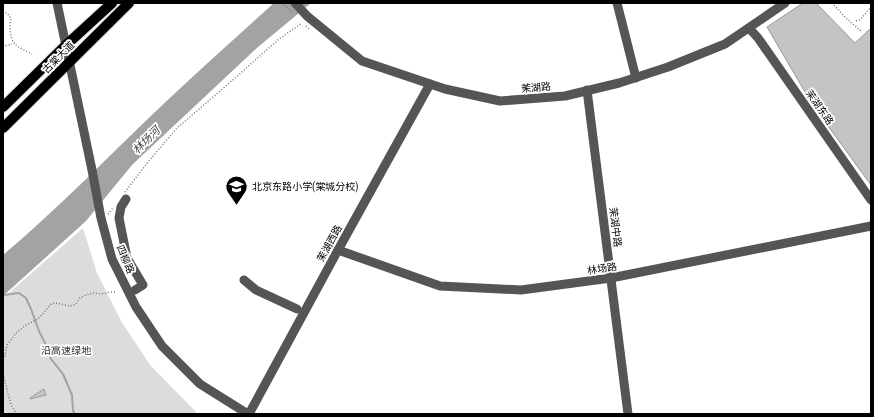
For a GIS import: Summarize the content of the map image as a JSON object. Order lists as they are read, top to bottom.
{
  "streets": {
    "main road": ["古棠大道"],
    "street": [
      "茉湖路",
      "茉湖东路",
      "茉湖中路",
      "茉湖西路",
      "四柳路",
      "林场路"
    ]
  },
  "crossings": [
    ["古棠大道", "四柳路"],
    ["茉湖路", "茉湖东路"],
    ["茉湖路", "茉湖中路"],
    ["茉湖路", "茉湖西路"],
    ["茉湖中路", "林场路"],
    ["茉湖西路", "四柳路"],
    ["茉湖西路", "林场路"]
  ],
  "water": ["林场河"],
  "parks": ["沿高速绿地"],
  "places": {
    "school or university": ["北京东路小学(棠城分校)"]
  }
}
